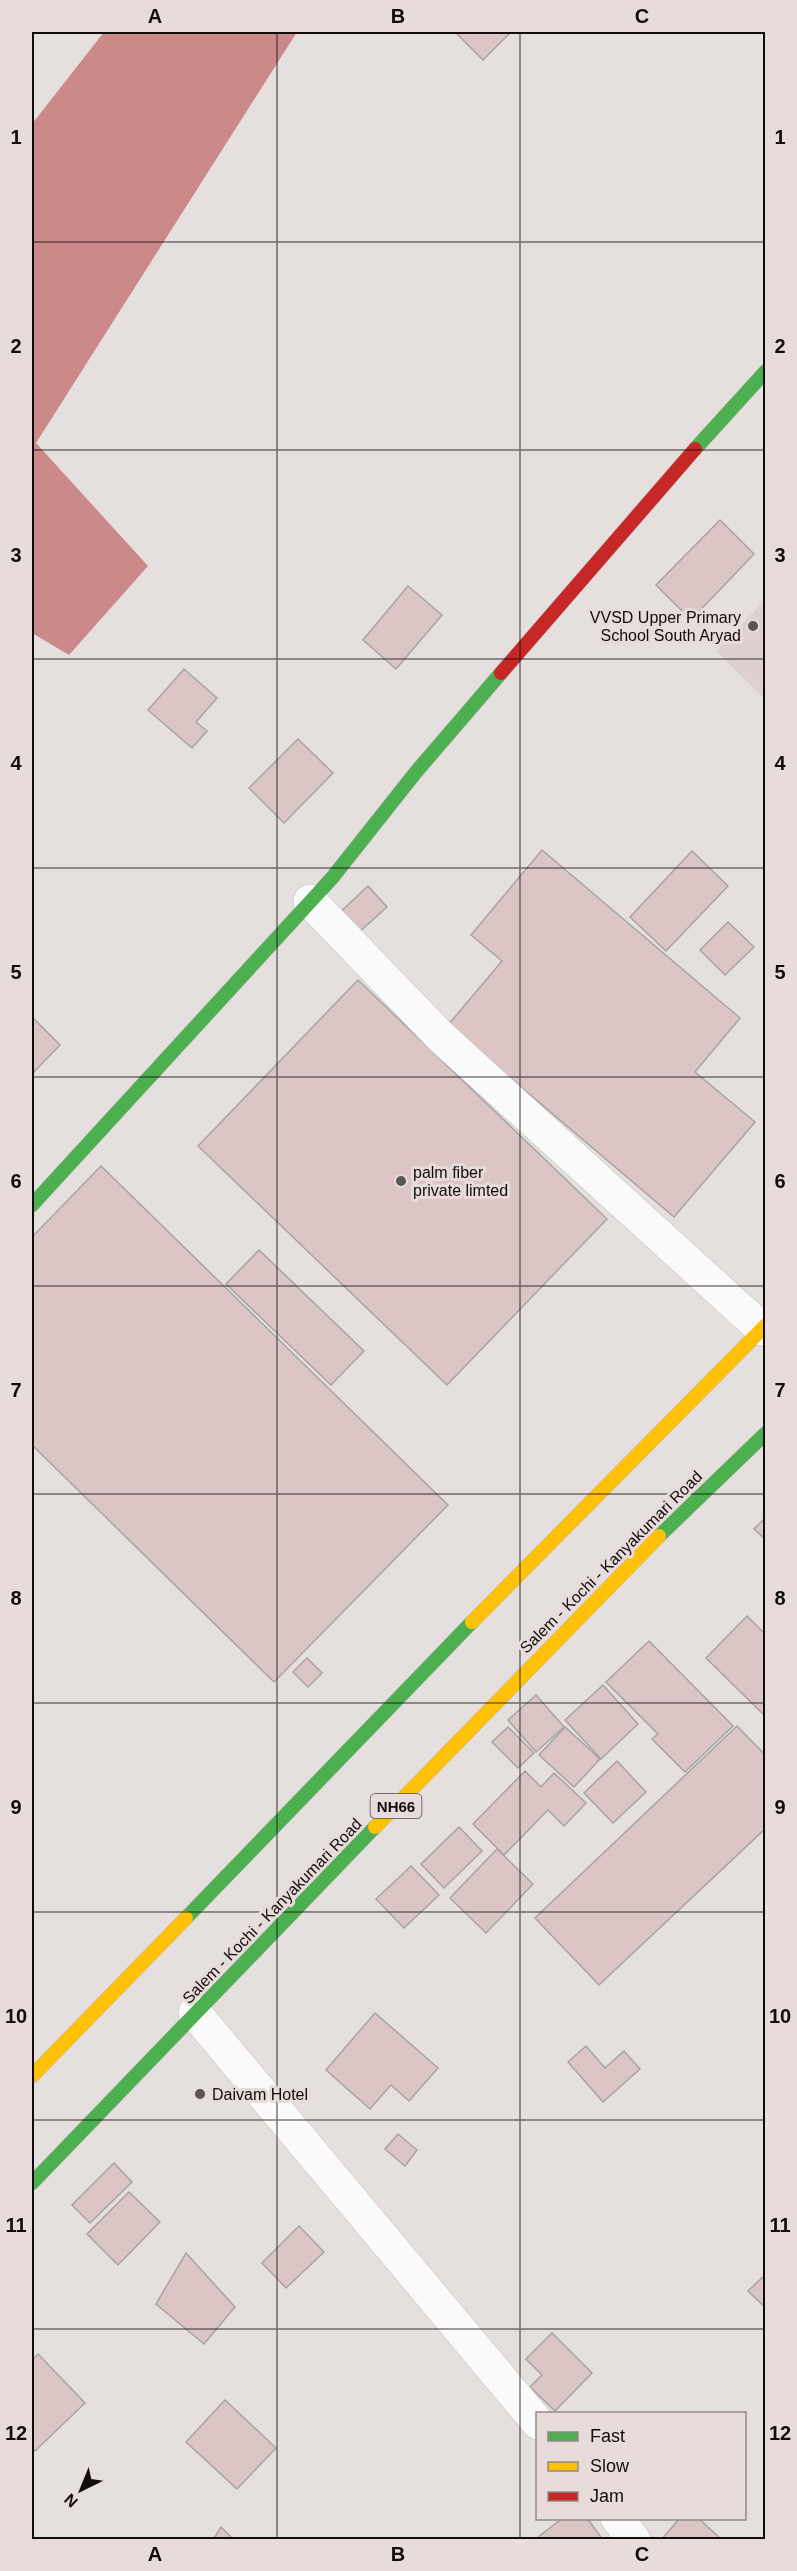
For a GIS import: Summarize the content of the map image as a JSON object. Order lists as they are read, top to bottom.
{
  "streets": {
    "main road": ["Salem - Kochi - Kanyakumari Road", "NH66"]
  },
  "places": ["VVSD Upper Primary School South Aryad", "palm fiber private limted", "Daivam Hotel"],
  "legend": ["Fast", "Slow", "Jam"],
  "north": "bottom left",
  "grid": {
    "columns": ["A", "B", "C"],
    "rows": [
      "1",
      "2",
      "3",
      "4",
      "5",
      "6",
      "7",
      "8",
      "9",
      "10",
      "11",
      "12"
    ]
  }
}
